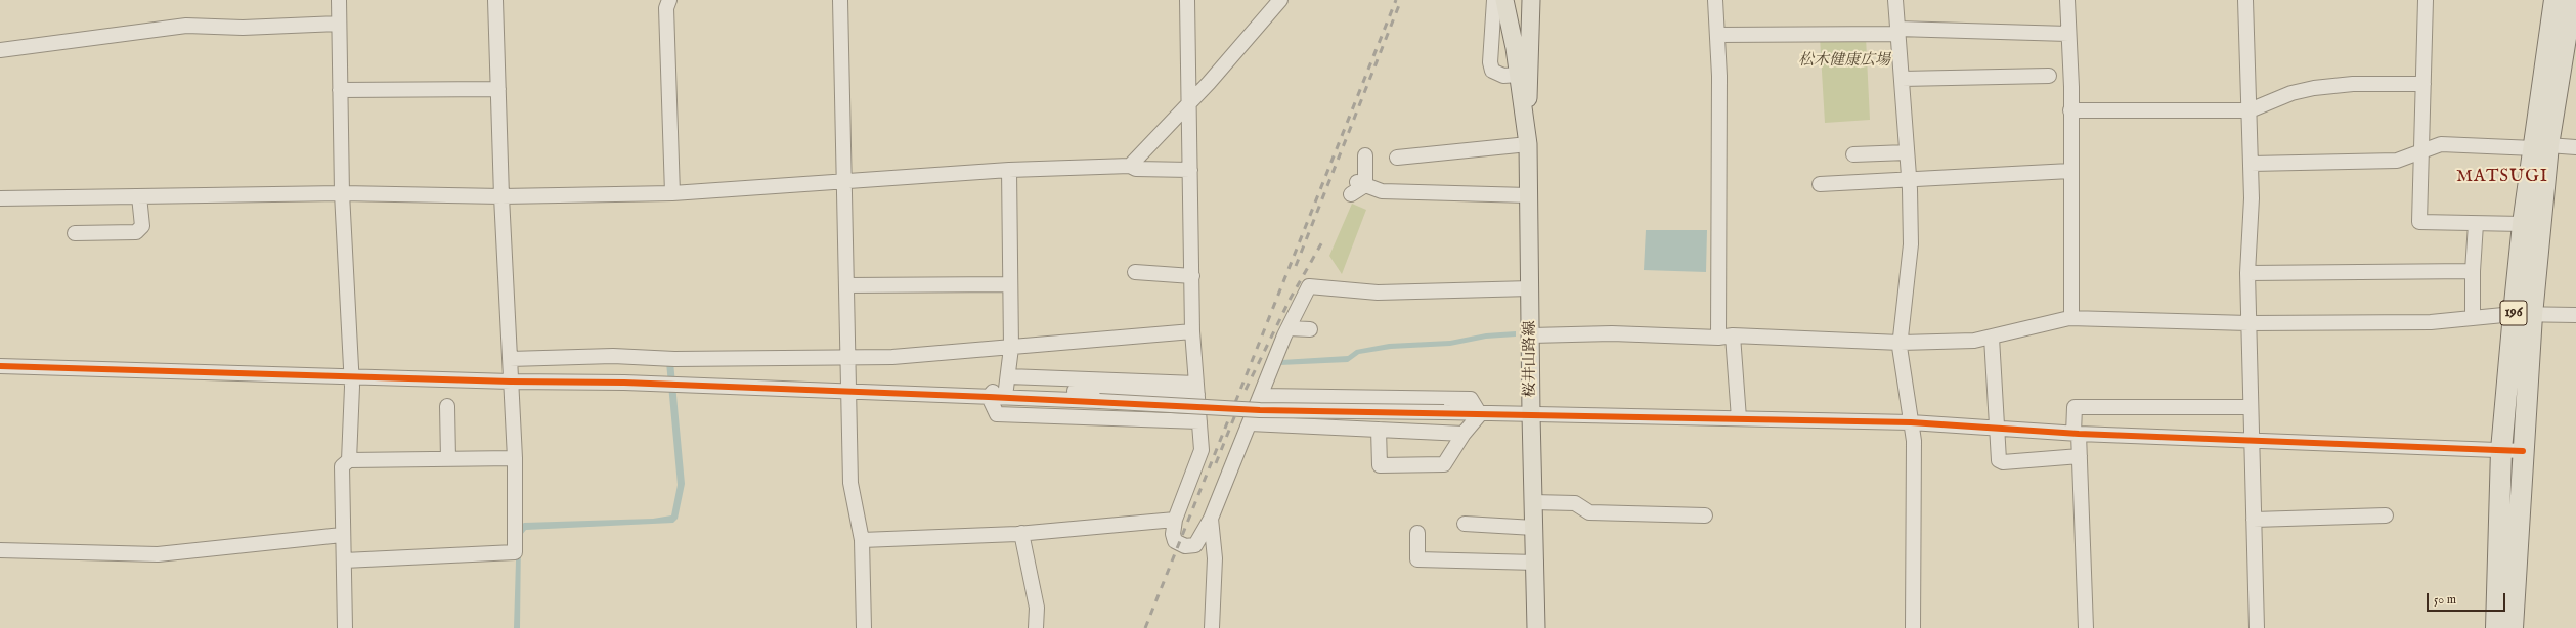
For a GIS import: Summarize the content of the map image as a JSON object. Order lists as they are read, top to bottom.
{
  "streets": {
    "highway": ["196"],
    "main road": ["桜井山路線"]
  },
  "districts": ["MATSUGI"],
  "parks": ["松木健康広場"],
  "scale_bar": "50 m"
}
